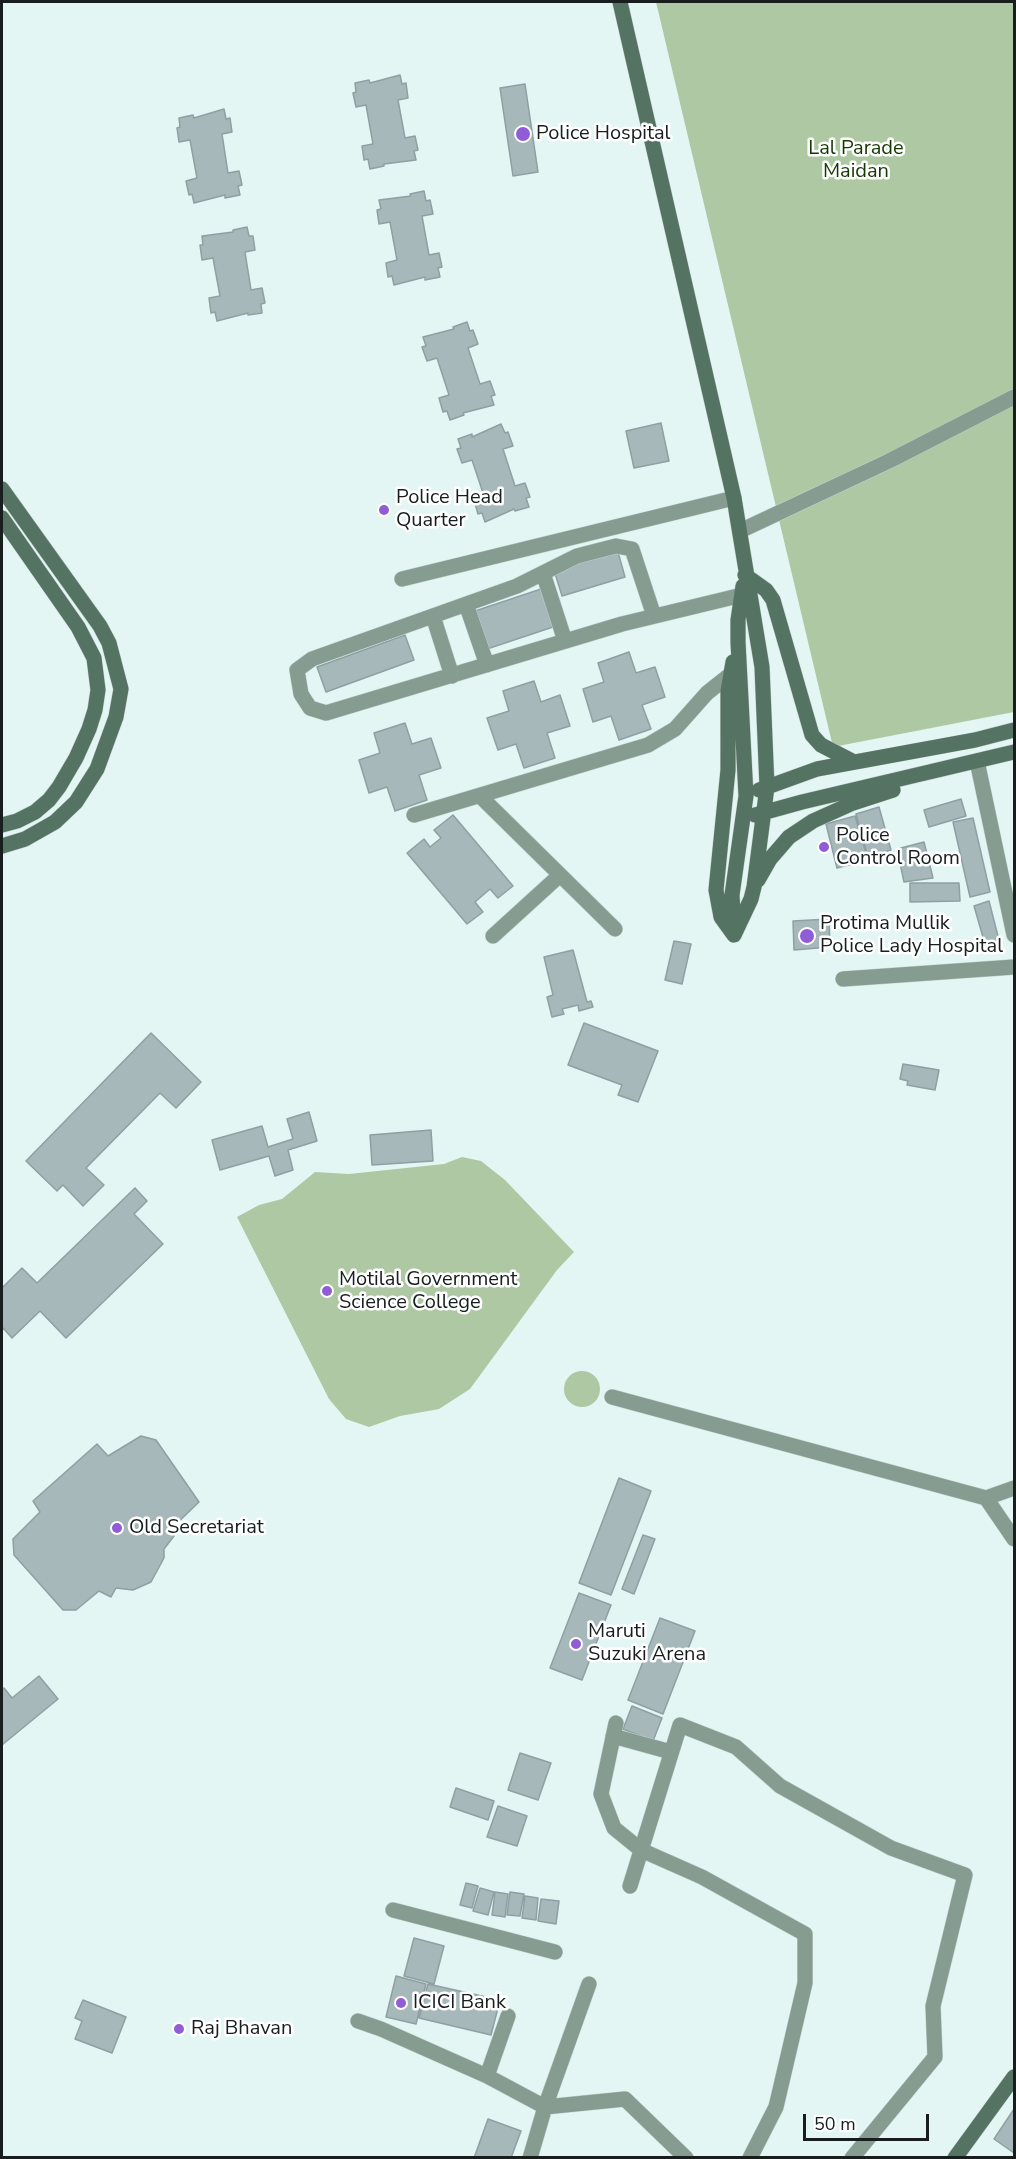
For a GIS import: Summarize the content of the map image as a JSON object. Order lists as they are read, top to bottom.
{
  "parks": ["Lal Parade Maidan"],
  "places": [
    "Police Hospital",
    "Police Head Quarter",
    "Police Control Room",
    "Protima Mullik Police Lady Hospital",
    "Motilal Government Science College",
    "Old Secretariat",
    "Maruti Suzuki Arena",
    "ICICI Bank",
    "Raj Bhavan"
  ],
  "scale_bar": "50 m"
}
